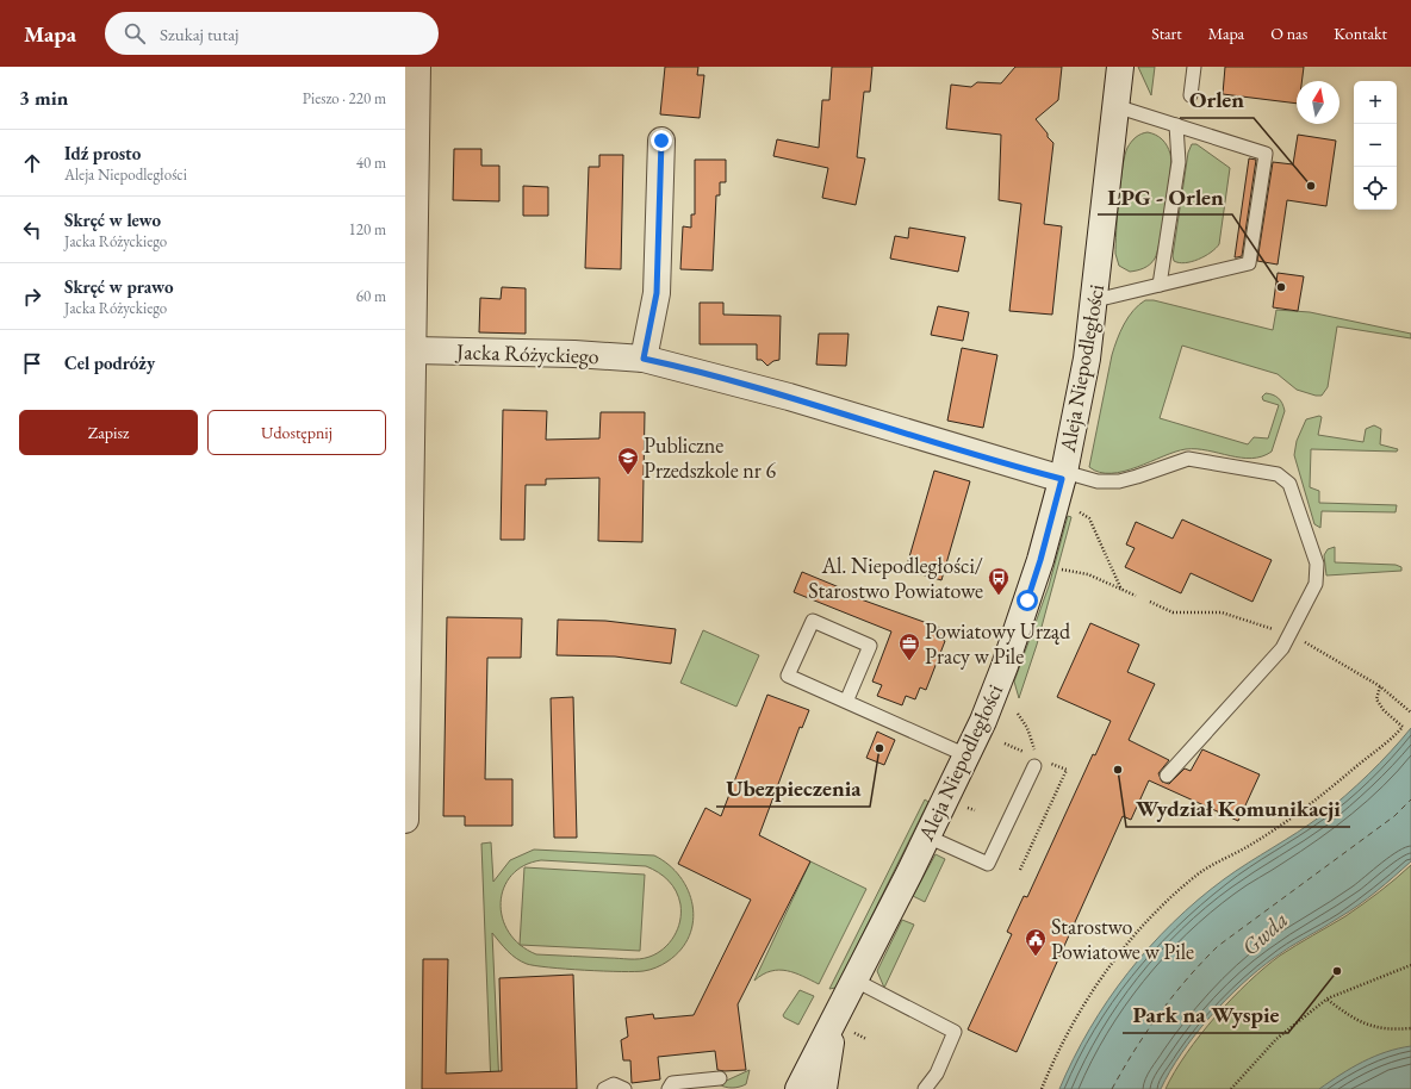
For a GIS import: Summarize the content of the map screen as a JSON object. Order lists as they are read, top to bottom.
{
  "streets": {
    "street": ["Jacka Różyckiego", "Aleja Niepodległości"]
  },
  "crossings": [
    ["Jacka Różyckiego", "Aleja Niepodległości"]
  ],
  "water": ["Gwda"],
  "places": {
    "other": [
      "Orlen",
      "LPG - Orlen",
      "Ubezpieczenia",
      "Wydział Komunikacji",
      "Park na Wyspie"
    ],
    "school or university": ["Publiczne Przedszkole nr 6"],
    "bus stop": ["Al. Niepodległości/ Starostwo Powiatowe"],
    "office": ["Powiatowy Urząd Pracy w Pile"],
    "public building": ["Starostwo Powiatowe w Pile"]
  },
  "north": "top",
  "page": {
    "header": "Mapa",
    "search": "Szukaj tutaj",
    "nav": [
      "Start",
      "Mapa",
      "O nas",
      "Kontakt"
    ],
    "heading": ["3 min", "Pieszo · 220 m"],
    "map_buttons": ["+", "−"],
    "list": [
      ["Idź prosto", "Aleja Niepodległości", "40 m"],
      ["Skręć w lewo", "Jacka Różyckiego", "120 m"],
      ["Skręć w prawo", "Jacka Różyckiego", "60 m"],
      "Cel podróży"
    ],
    "buttons": ["Zapisz", "Udostępnij"]
  }
}
